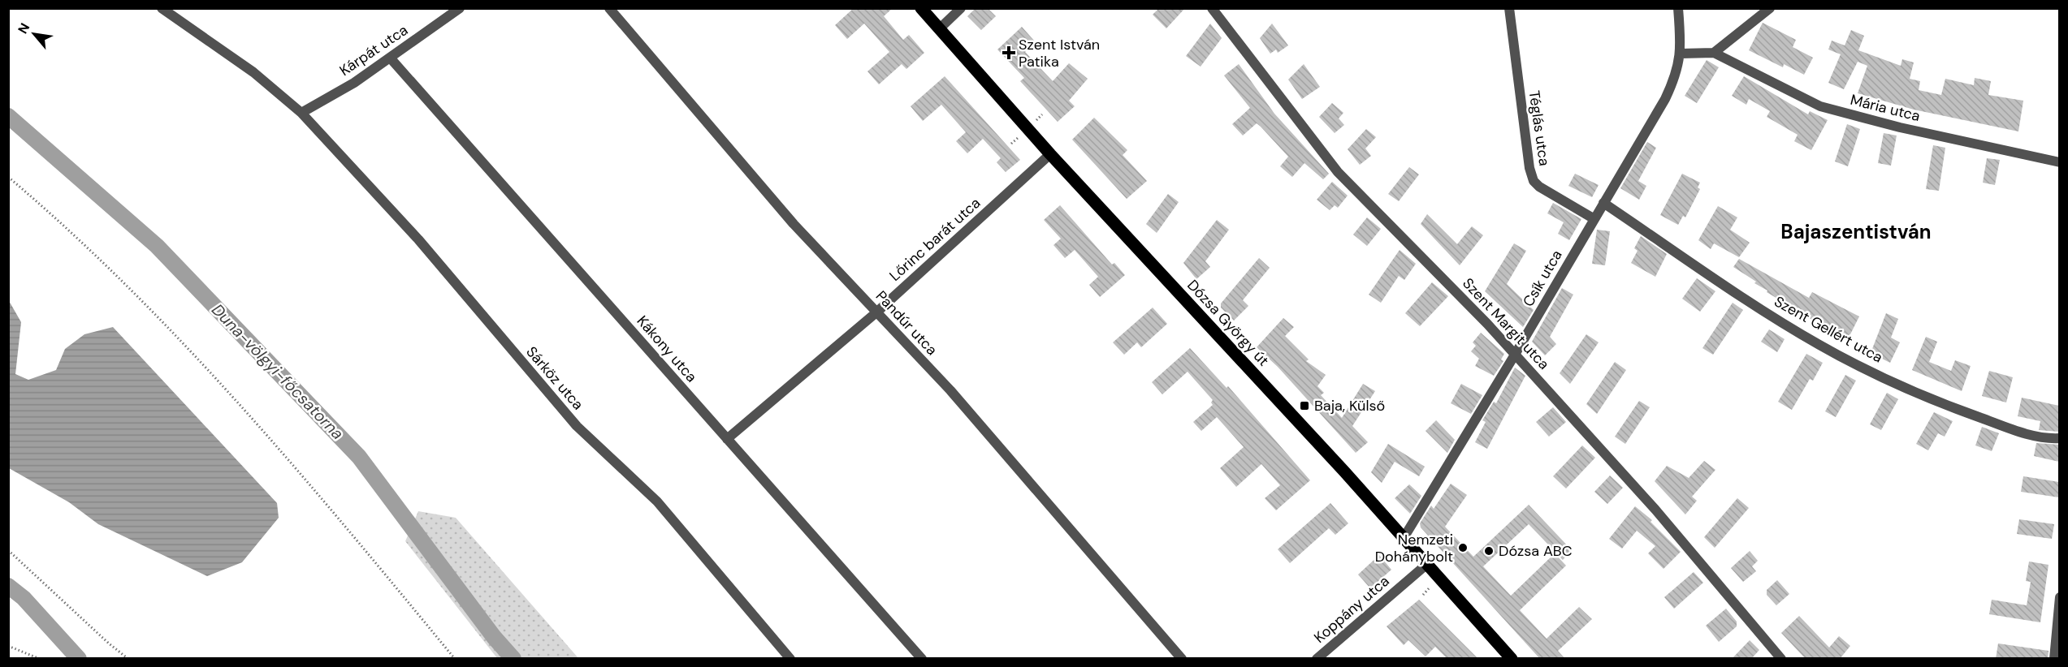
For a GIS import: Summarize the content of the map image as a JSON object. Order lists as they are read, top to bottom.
{
  "streets": {
    "main road": ["Dózsa György út"],
    "street": [
      "Kárpát utca",
      "Mária utca",
      "Téglás utca",
      "Lőrinc barát utca",
      "Csík utca",
      "Pandúr utca",
      "Szent Margit utca",
      "Szent Gellért utca",
      "Kákony utca",
      "Sárköz utca",
      "Koppány utca"
    ]
  },
  "crossings": [
    ["Kárpát utca", "Kákony utca"],
    ["Kárpát utca", "Sárköz utca"],
    ["Téglás utca", "Csík utca"],
    ["Lőrinc barát utca", "Pandúr utca"],
    ["Lőrinc barát utca", "Dózsa György út"],
    ["Lőrinc barát utca", "Kákony utca"],
    ["Csík utca", "Dózsa György út"],
    ["Csík utca", "Szent Margit utca"],
    ["Csík utca", "Szent Gellért utca"],
    ["Dózsa György út", "Koppány utca"]
  ],
  "districts": ["Bajaszentistván"],
  "water": ["Duna-völgyi-főcsatorna"],
  "places": {
    "health": ["Szent István Patika"],
    "transit": ["Baja, Külső"],
    "other": ["Nemzeti Dohánybolt", "Dózsa ABC"]
  },
  "north": "top left"
}
